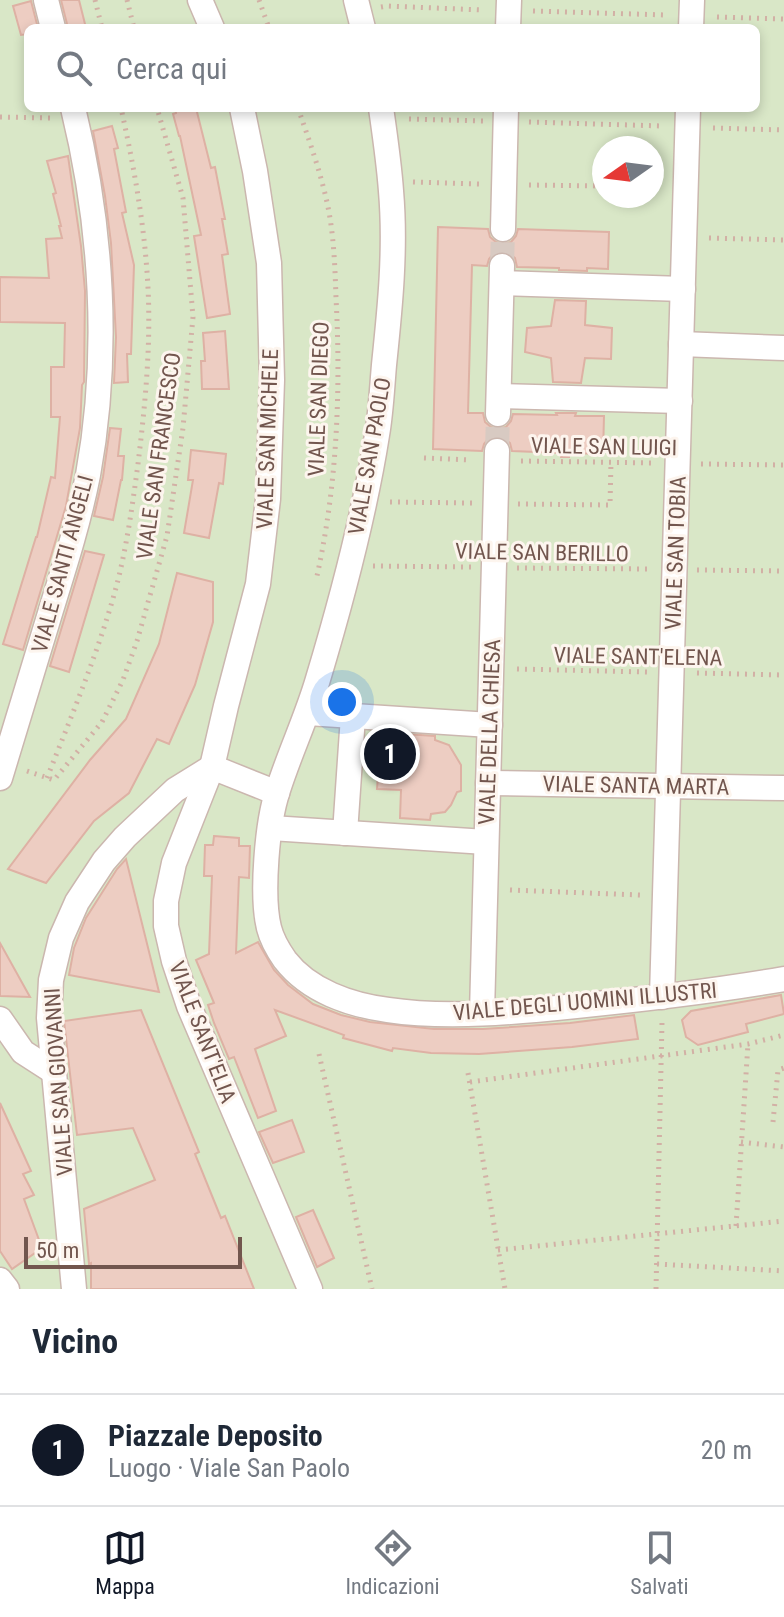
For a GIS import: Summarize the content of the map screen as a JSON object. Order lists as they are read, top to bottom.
{
  "streets": {
    "street": [
      "VIALE SAN MICHELE",
      "VIALE SAN PAOLO",
      "VIALE SAN TOBIA",
      "VIALE SANTI ANGELI",
      "VIALE DELLA CHIESA",
      "VIALE SANTA MARTA",
      "VIALE DEGLI UOMINI ILLUSTRI",
      "VIALE SANT'ELIA",
      "VIALE SAN GIOVANNI"
    ],
    "path": [
      "VIALE SAN DIEGO",
      "VIALE SAN LUIGI",
      "VIALE SAN FRANCESCO",
      "VIALE SAN BERILLO",
      "VIALE SANT'ELENA"
    ]
  },
  "crossings": [
    ["VIALE SAN MICHELE", "VIALE SANT'ELIA"],
    ["VIALE SAN MICHELE", "VIALE SAN GIOVANNI"],
    ["VIALE SAN LUIGI", "VIALE SAN TOBIA"],
    ["VIALE SAN LUIGI", "VIALE DELLA CHIESA"],
    ["VIALE SAN FRANCESCO", "VIALE SANTI ANGELI"],
    ["VIALE SAN PAOLO", "VIALE SAN BERILLO"],
    ["VIALE SAN PAOLO", "VIALE DEGLI UOMINI ILLUSTRI"],
    ["VIALE SAN BERILLO", "VIALE SAN TOBIA"],
    ["VIALE SAN BERILLO", "VIALE DELLA CHIESA"],
    ["VIALE SAN TOBIA", "VIALE SANT'ELENA"],
    ["VIALE SAN TOBIA", "VIALE SANTA MARTA"],
    ["VIALE SAN TOBIA", "VIALE DEGLI UOMINI ILLUSTRI"],
    ["VIALE SANT'ELENA", "VIALE DELLA CHIESA"],
    ["VIALE DELLA CHIESA", "VIALE SANTA MARTA"],
    ["VIALE DELLA CHIESA", "VIALE DEGLI UOMINI ILLUSTRI"],
    ["VIALE SANT'ELIA", "VIALE SAN GIOVANNI"]
  ],
  "scale_bar": "50 m",
  "north": "left",
  "page": {
    "search": "Cerca qui",
    "pins": "1",
    "scale": "50 m",
    "heading": "Vicino",
    "list": [
      {
        "mark": "1",
        "name": "Piazzale Deposito",
        "note": "Luogo · Viale San Paolo",
        "value": "20 m"
      }
    ],
    "nav": ["Mappa", "Indicazioni", "Salvati"]
  }
}
